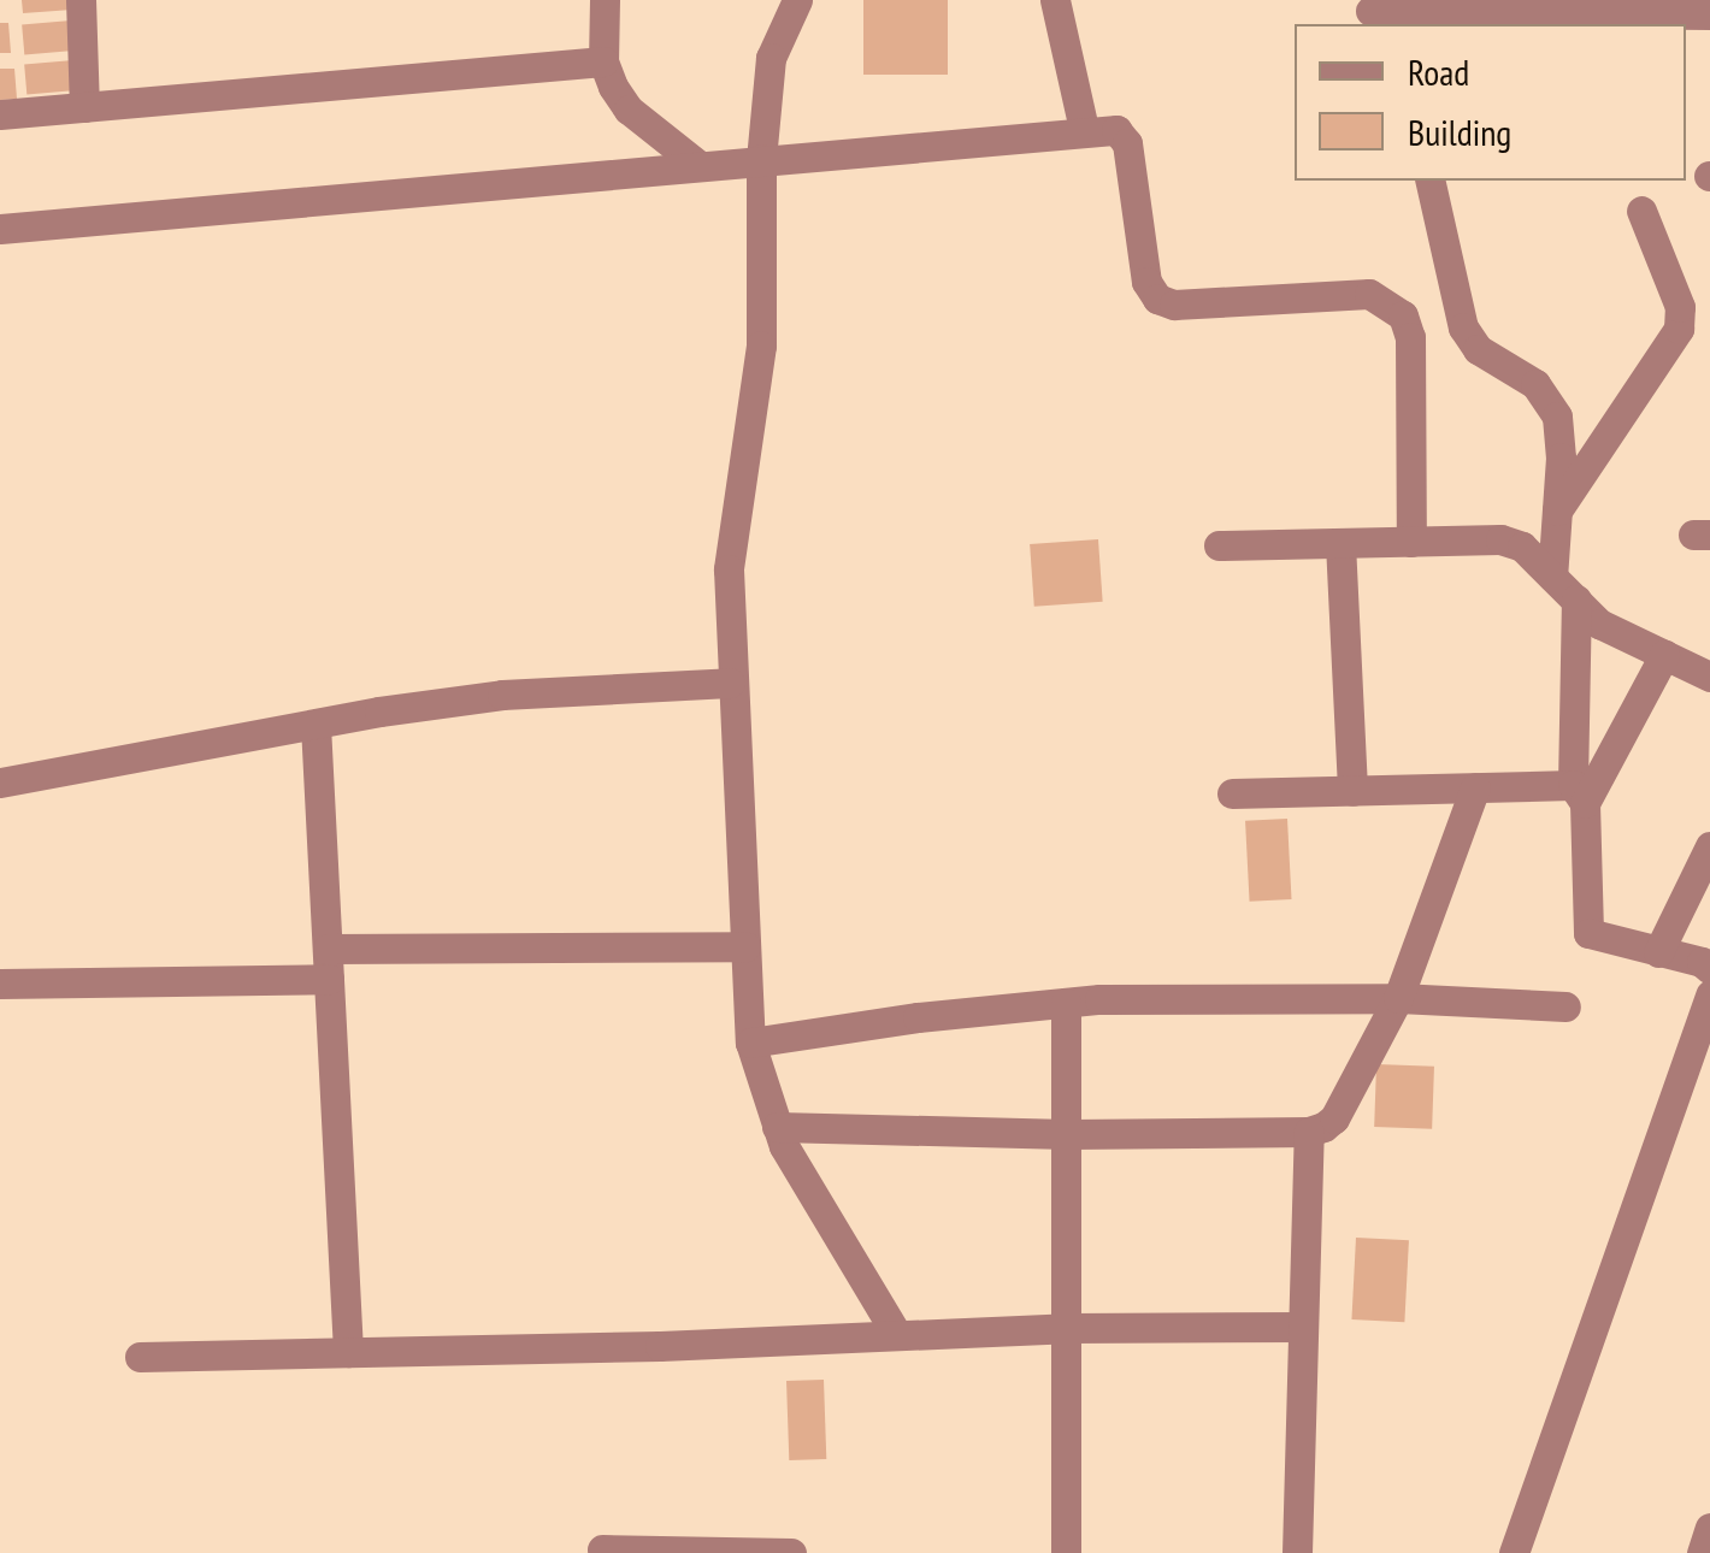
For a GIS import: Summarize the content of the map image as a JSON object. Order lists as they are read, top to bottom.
{
  "legend": ["Road", "Building"]
}
